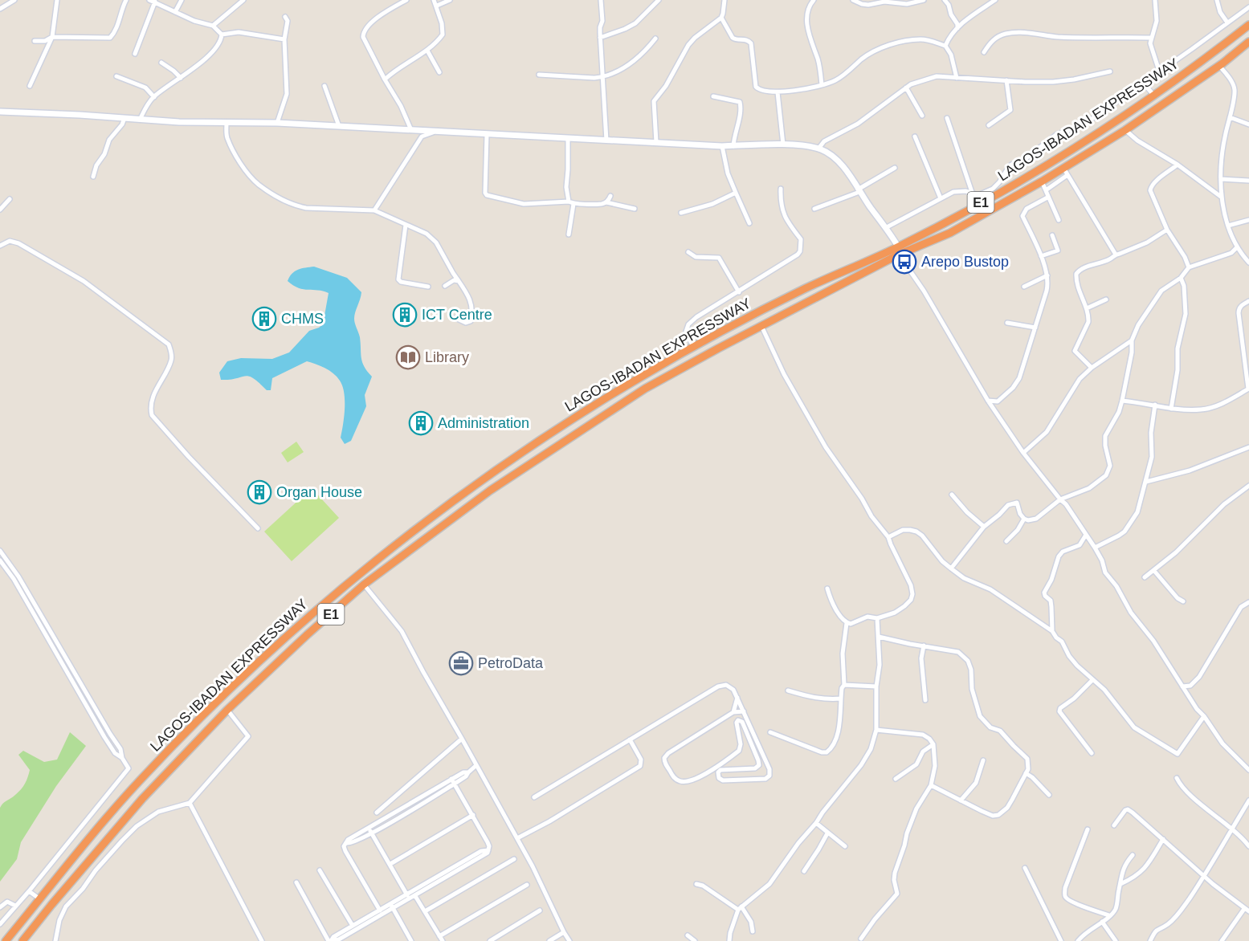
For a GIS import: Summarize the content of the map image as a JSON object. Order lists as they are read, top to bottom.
{
  "streets": {
    "highway": ["LAGOS-IBADAN EXPRESSWAY", "E1"]
  },
  "places": {
    "bus stop": ["Arepo Bustop"],
    "building": [
      "ICT Centre",
      "CHMS",
      "Administration",
      "Organ House"
    ],
    "library": ["Library"],
    "office": ["PetroData"]
  }
}
